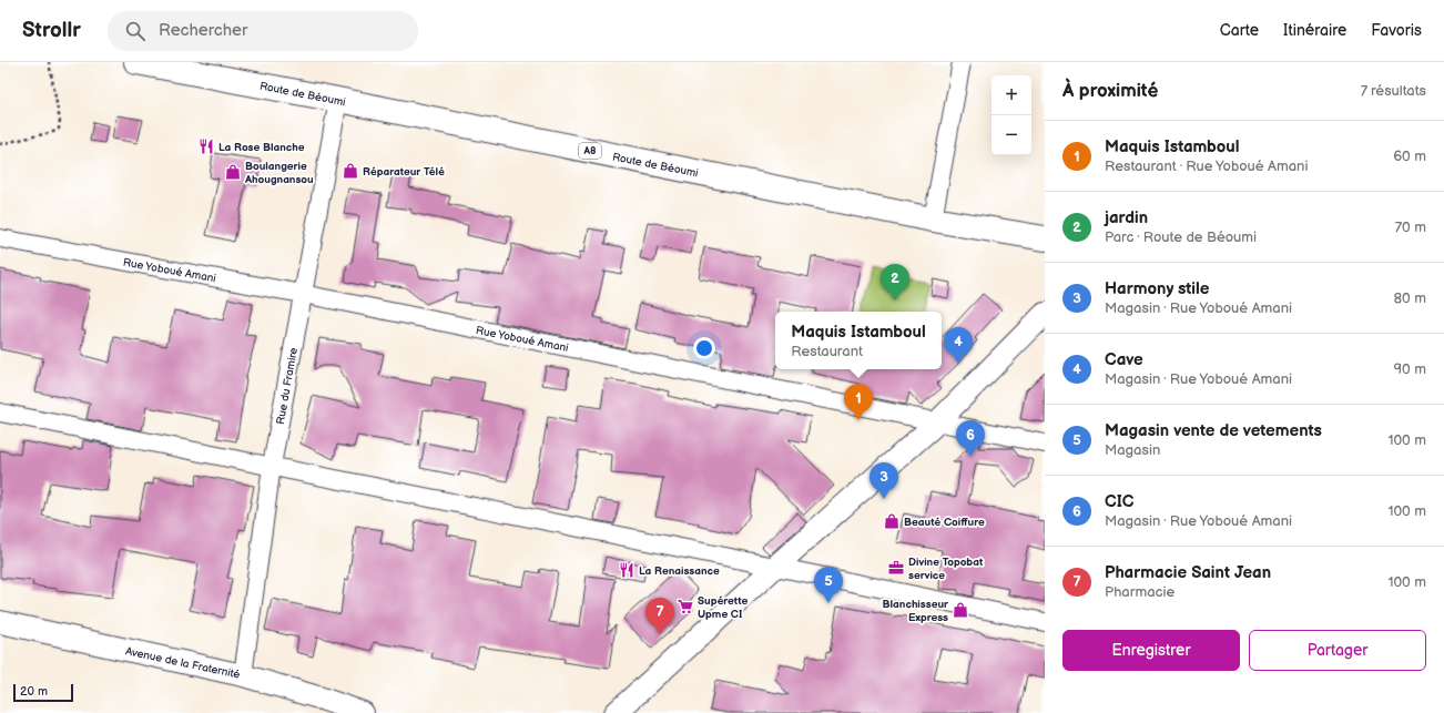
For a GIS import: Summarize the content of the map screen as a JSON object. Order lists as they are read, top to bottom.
{
  "streets": {
    "main road": ["Route de Béoumi", "A8"],
    "street": ["Rue Yoboué Amani", "Rue du Framire", "Avenue de la Fraternité"]
  },
  "crossings": [
    ["Route de Béoumi", "Rue du Framire"],
    ["Rue Yoboué Amani", "Rue du Framire"],
    ["Rue du Framire", "Avenue de la Fraternité"]
  ],
  "places": {
    "restaurant": ["La Rose Blanche", "La Renaissance"],
    "shop": [
      "Réparateur Télé",
      "Boulangerie Ahougnansou",
      "Beauté Coiffure",
      "Blanchisseur Express"
    ],
    "office": ["Divine Topobat service"],
    "supermarket": ["Supérette Upme CI"]
  },
  "scale_bar": "20 m",
  "page": {
    "header": "Strollr",
    "search": "Rechercher",
    "nav": ["Carte", "Itinéraire", "Favoris"],
    "heading": ["À proximité", "7 résultats"],
    "map_buttons": ["+", "−"],
    "list": [
      {
        "mark": "1",
        "name": "Maquis Istamboul",
        "note": "Restaurant · Rue Yoboué Amani",
        "value": "60 m"
      },
      {
        "mark": "2",
        "name": "jardin",
        "note": "Parc · Route de Béoumi",
        "value": "70 m"
      },
      {
        "mark": "3",
        "name": "Harmony stile",
        "note": "Magasin · Rue Yoboué Amani",
        "value": "80 m"
      },
      {
        "mark": "4",
        "name": "Cave",
        "note": "Magasin · Rue Yoboué Amani",
        "value": "90 m"
      },
      {
        "mark": "5",
        "name": "Magasin vente de vetements",
        "note": "Magasin",
        "value": "100 m"
      },
      {
        "mark": "6",
        "name": "CIC",
        "note": "Magasin · Rue Yoboué Amani",
        "value": "100 m"
      },
      {
        "mark": "7",
        "name": "Pharmacie Saint Jean",
        "note": "Pharmacie",
        "value": "100 m"
      }
    ],
    "pins": [
      "2",
      "4",
      "1",
      "6",
      "3",
      "5",
      "7"
    ],
    "popup": ["Maquis Istamboul", "Restaurant"],
    "buttons": ["Enregistrer", "Partager"],
    "scale": "20 m"
  }
}
